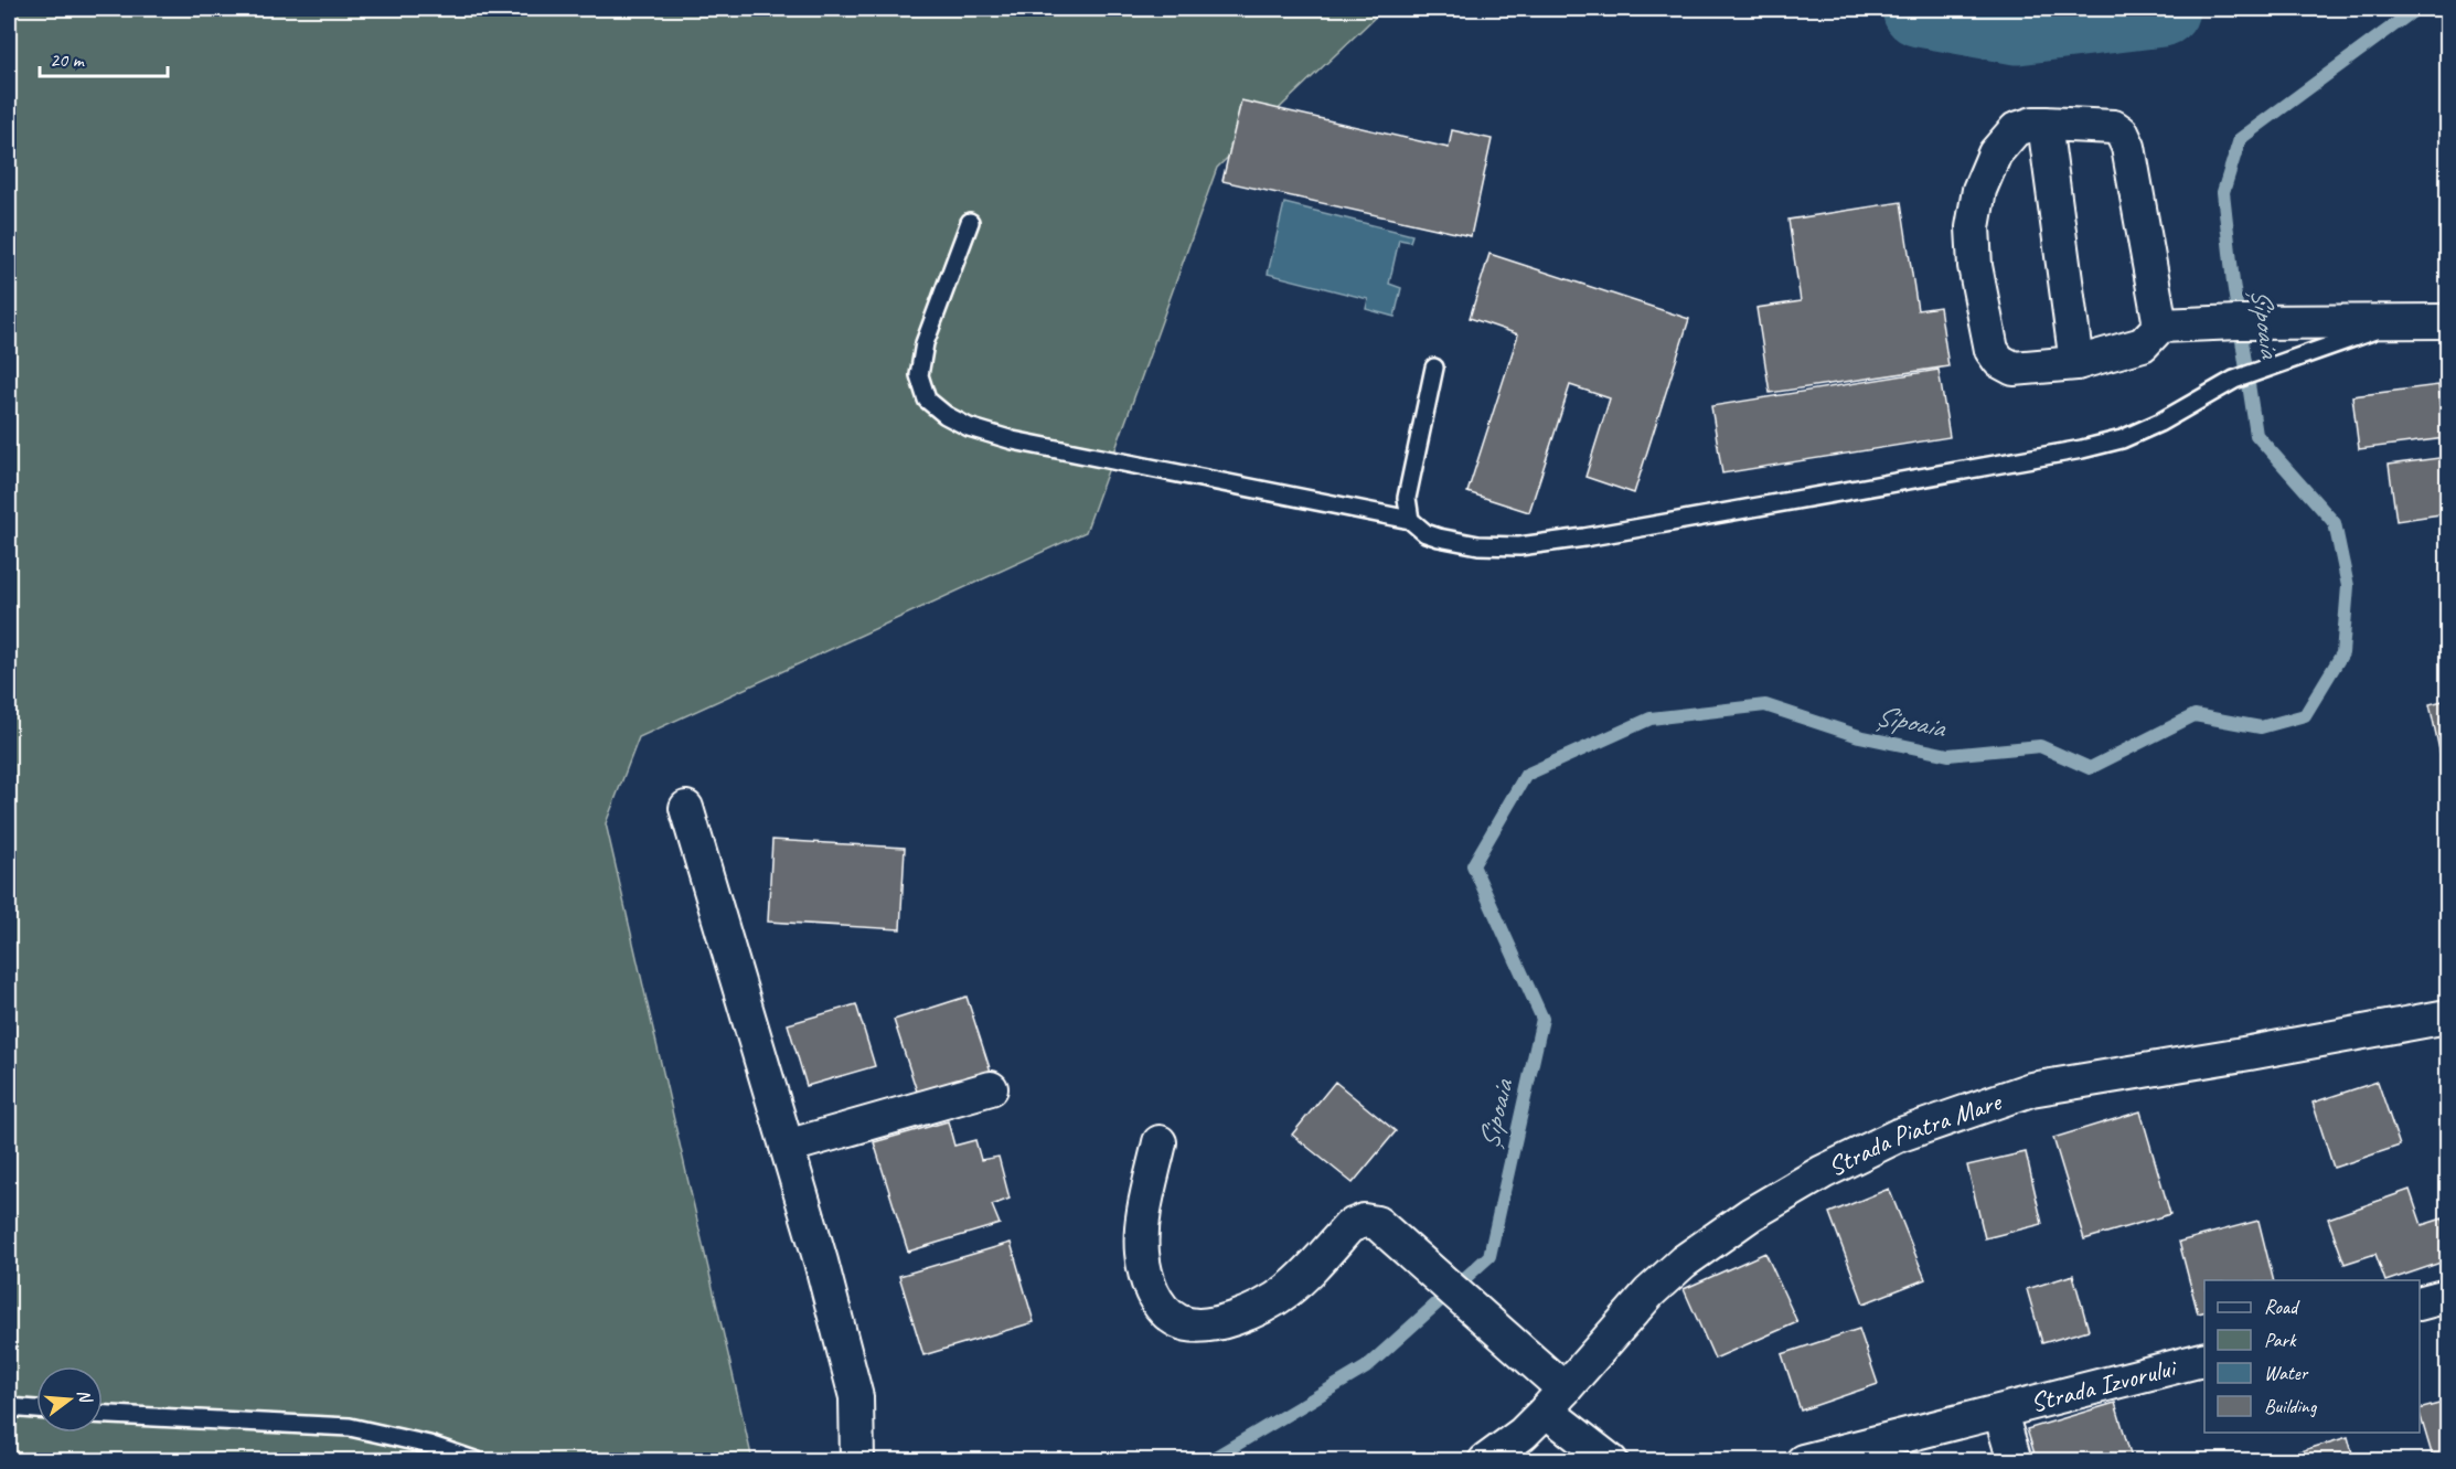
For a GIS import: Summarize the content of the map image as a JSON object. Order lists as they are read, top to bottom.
{
  "streets": {
    "street": ["Strada Piatra Mare", "Strada Izvorului"]
  },
  "water": ["Șipoaia"],
  "legend": [
    "Road",
    "Park",
    "Water",
    "Building"
  ],
  "scale_bar": "20 m",
  "north": "right"
}
